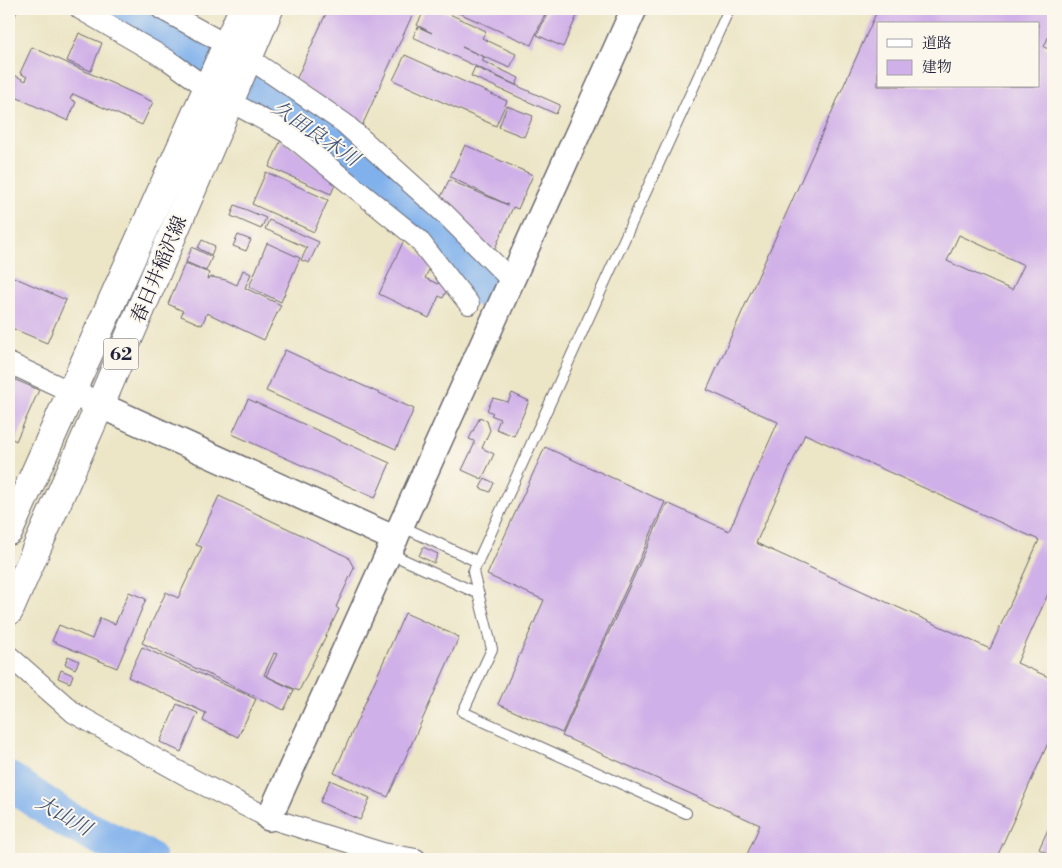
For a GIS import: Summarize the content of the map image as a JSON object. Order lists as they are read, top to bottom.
{
  "streets": {
    "main road": ["春日井稲沢線", "62"]
  },
  "water": ["久田良木川", "大山川"],
  "legend": ["道路", "建物"]
}
